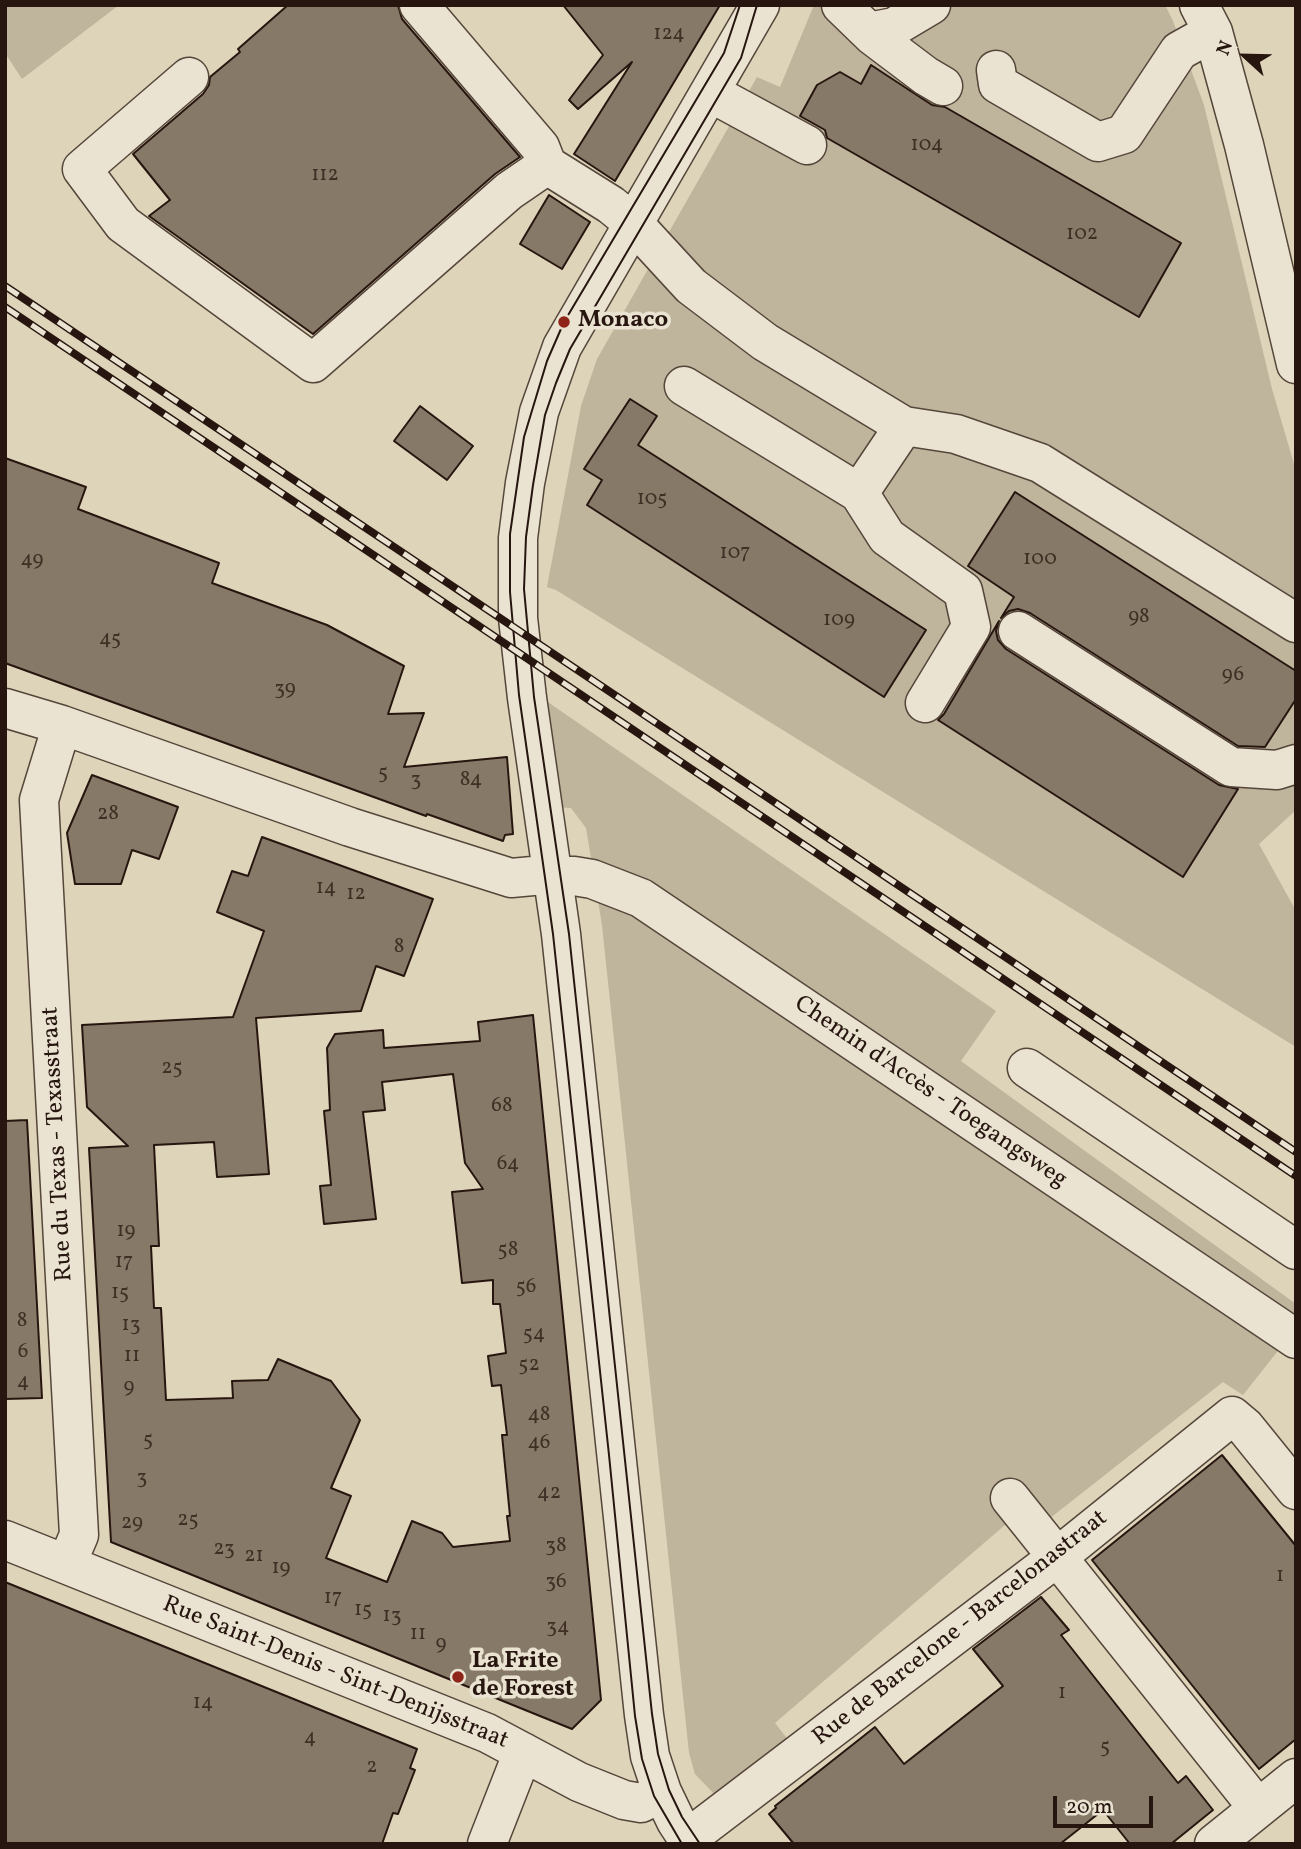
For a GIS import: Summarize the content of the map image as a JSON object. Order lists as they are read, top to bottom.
{
  "streets": {
    "street": [
      "Chemin d'Accès - Toegangsweg",
      "Rue du Texas - Texasstraat",
      "Rue de Barcelone - Barcelonastraat",
      "Rue Saint-Denis - Sint-Denijsstraat"
    ]
  },
  "crossings": [
    ["Chemin d'Accès - Toegangsweg", "Rue du Texas - Texasstraat"],
    ["Rue du Texas - Texasstraat", "Rue Saint-Denis - Sint-Denijsstraat"]
  ],
  "places": ["Monaco", "La Frite de Forest"],
  "house_numbers": [
    "124",
    "104",
    "112",
    "102",
    "105",
    "107",
    "100",
    "49",
    "98",
    "109",
    "45",
    "96",
    "39",
    "5",
    "3",
    "84",
    "28",
    "14",
    "12",
    "8",
    "25",
    "68",
    "64",
    "19",
    "58",
    "17",
    "56",
    "15",
    "8",
    "13",
    "54",
    "6",
    "11",
    "52",
    "4",
    "9",
    "48",
    "5",
    "46",
    "3",
    "42",
    "25",
    "29",
    "38",
    "23",
    "21",
    "19",
    "1",
    "36",
    "17",
    "15",
    "13",
    "34",
    "11",
    "9",
    "1",
    "14",
    "4",
    "5",
    "2"
  ],
  "scale_bar": "20 m",
  "north": "left"
}
